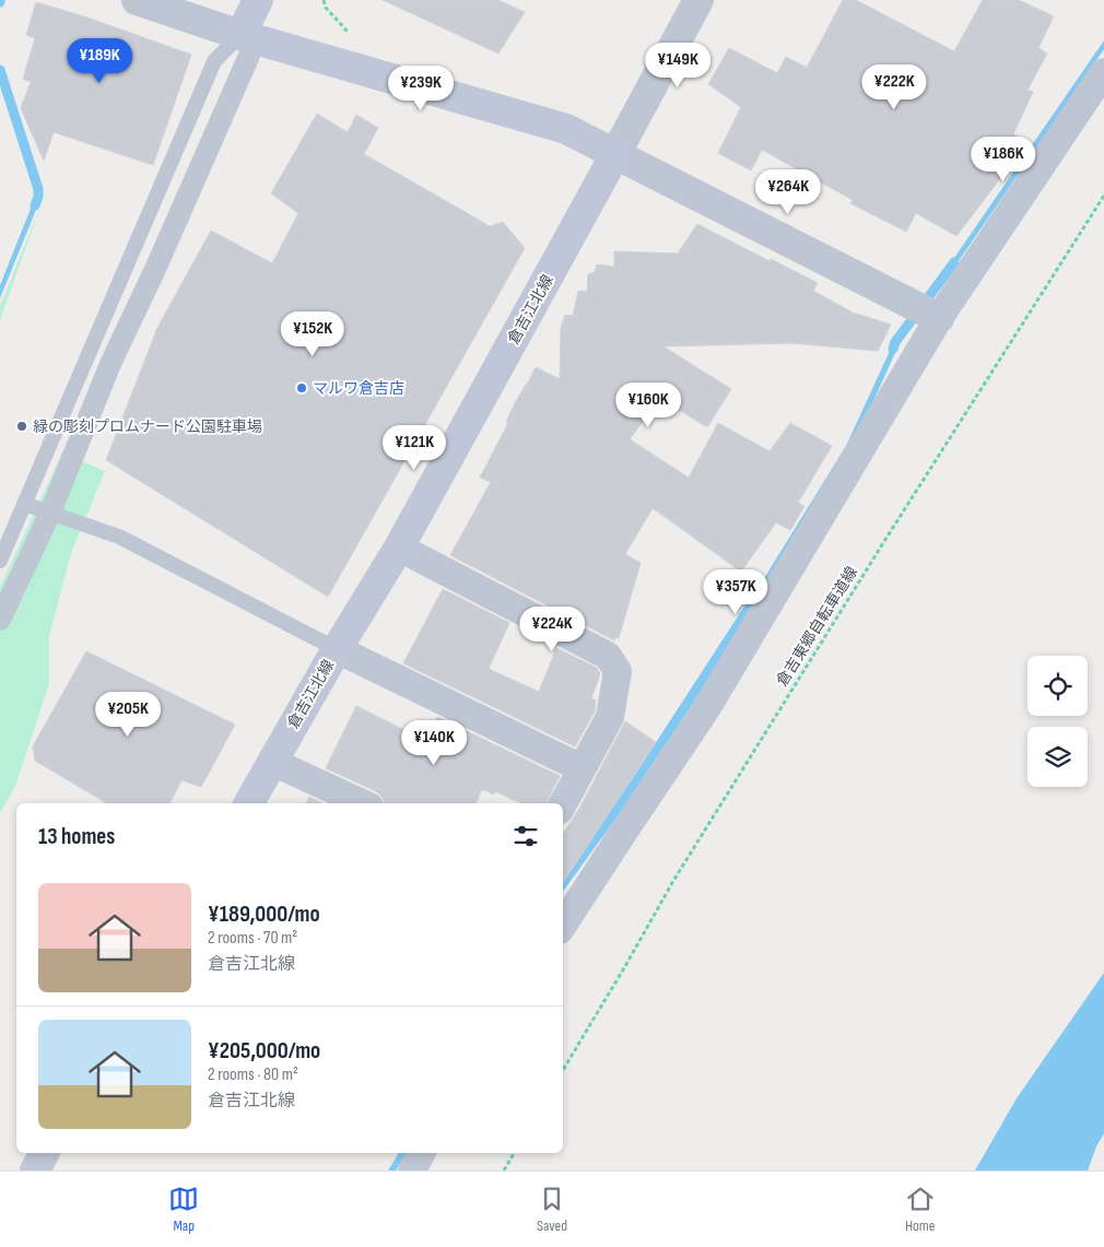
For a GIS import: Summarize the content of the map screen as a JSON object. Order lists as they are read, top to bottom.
{
  "streets": {
    "main road": ["倉吉江北線"],
    "path": ["倉吉東郷自転車道線"]
  },
  "places": ["マルワ倉吉店", "緑の彫刻プロムナード公園駐車場"],
  "page": {
    "price": [
      "¥189K",
      "¥149K",
      "¥222K",
      "¥239K",
      "¥186K",
      "¥264K",
      "¥152K",
      "¥160K",
      "¥121K",
      "¥357K",
      "¥224K",
      "¥205K",
      "¥140K"
    ],
    "heading": "13 homes",
    "list": [
      {
        "name": "¥189,000/mo",
        "note": "2 rooms · 70 m² · 倉吉江北線"
      },
      {
        "name": "¥205,000/mo",
        "note": "2 rooms · 80 m² · 倉吉江北線"
      }
    ],
    "tabs": ["Map", "Saved", "Home"]
  }
}
